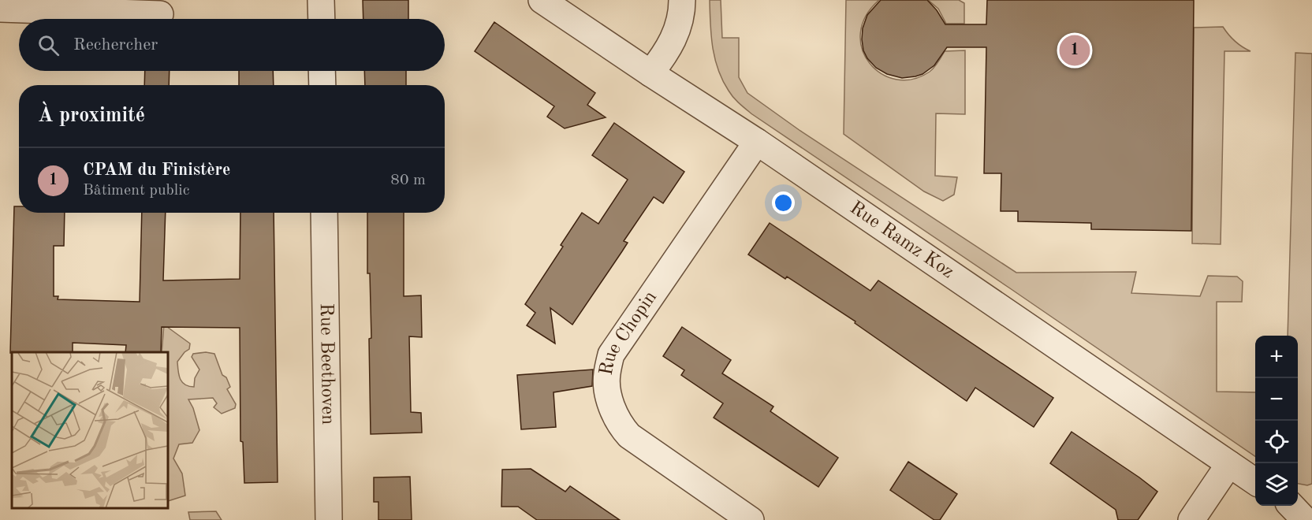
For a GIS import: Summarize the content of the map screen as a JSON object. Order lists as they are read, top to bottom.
{
  "streets": {
    "street": ["Rue Ramz Koz", "Rue Chopin", "Rue Beethoven"]
  },
  "crossings": [
    ["Rue Ramz Koz", "Rue Chopin"]
  ],
  "page": {
    "search": "Rechercher",
    "pins": "1",
    "heading": "À proximité",
    "list": [
      {
        "mark": "1",
        "name": "CPAM du Finistère",
        "note": "Bâtiment public",
        "value": "80 m"
      }
    ],
    "map_buttons": ["+", "−"]
  }
}
